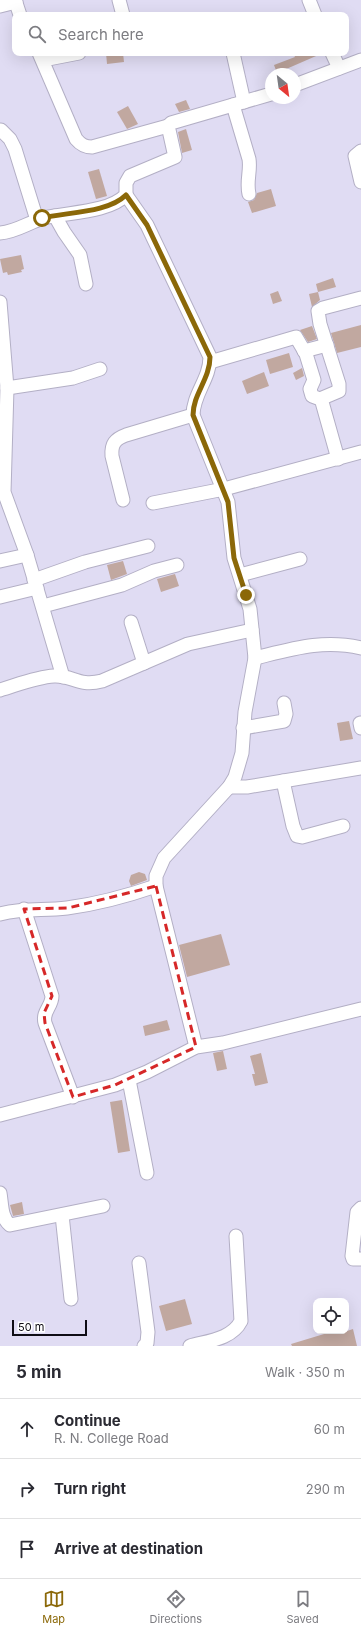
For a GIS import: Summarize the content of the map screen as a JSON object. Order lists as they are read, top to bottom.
{
  "scale_bar": "50 m",
  "north": "bottom right",
  "page": {
    "search": "Search here",
    "scale": "50 m",
    "heading": ["5 min", "Walk · 350 m"],
    "list": [
      ["Continue", "R. N. College Road", "60 m"],
      ["Turn right", "290 m"],
      "Arrive at destination"
    ],
    "nav": ["Map", "Directions", "Saved"]
  }
}
